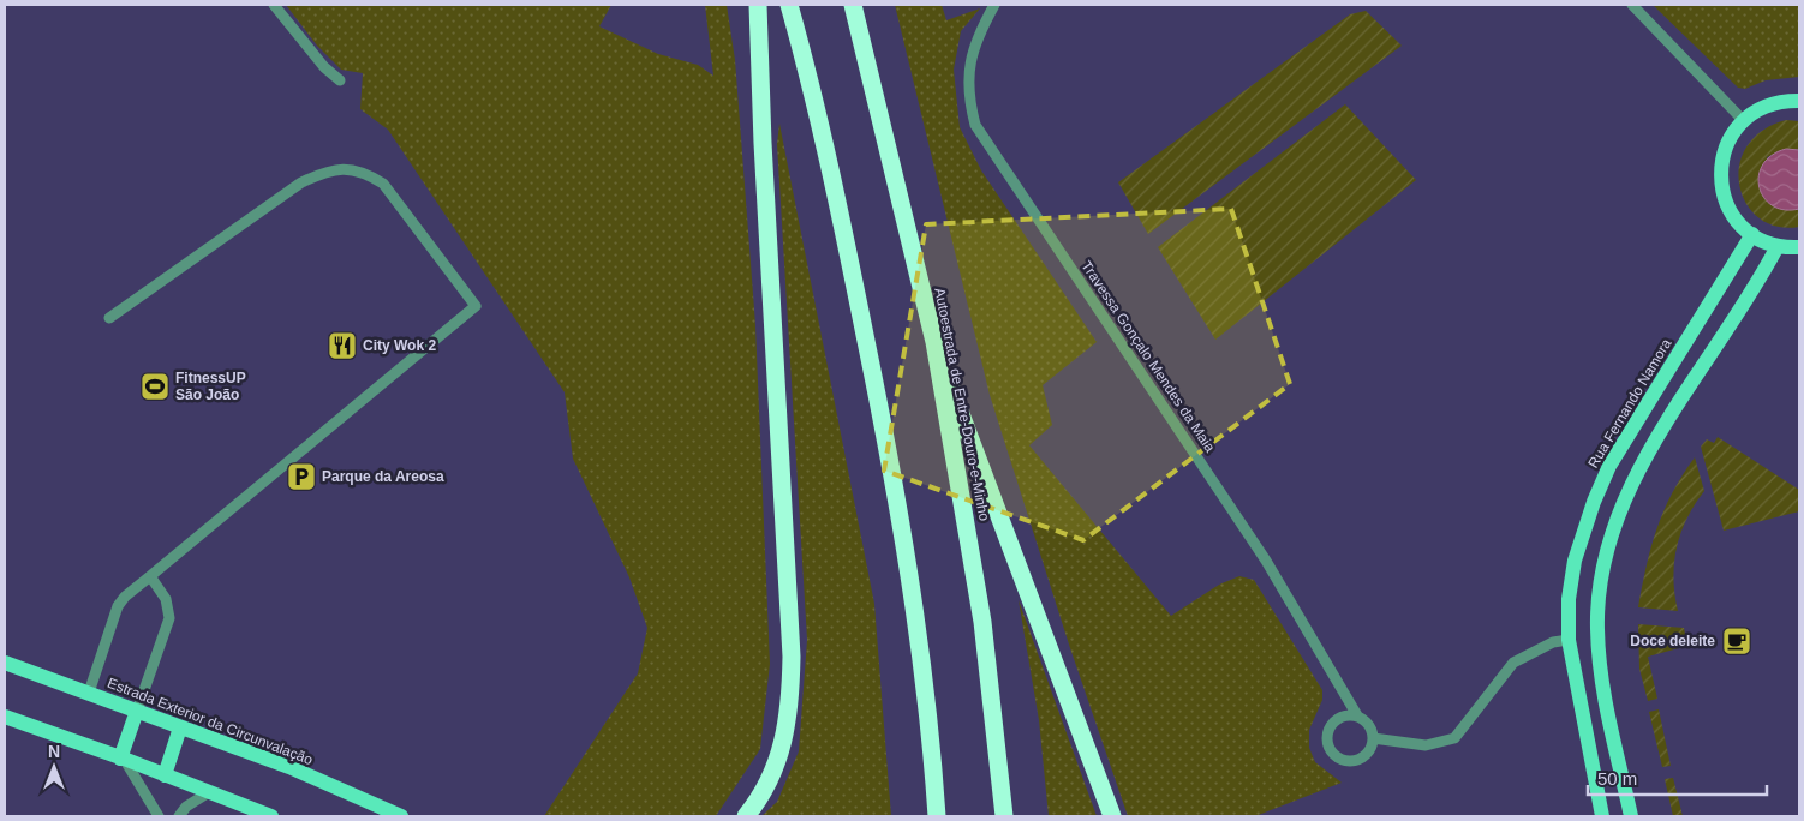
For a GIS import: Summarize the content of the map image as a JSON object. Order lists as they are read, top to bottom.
{
  "streets": {
    "highway": ["Autoestrada de Entre-Douro-e-Minho"],
    "main road": ["Rua Fernando Namora", "Estrada Exterior da Circunvalação"],
    "street": ["Travessa Gonçalo Mendes da Maia"]
  },
  "places": {
    "restaurant": ["City Wok 2"],
    "sports": ["FitnessUP São João"],
    "parking": ["Parque da Areosa"],
    "cafe": ["Doce deleite"]
  },
  "scale_bar": "50 m",
  "north": "top"
}
